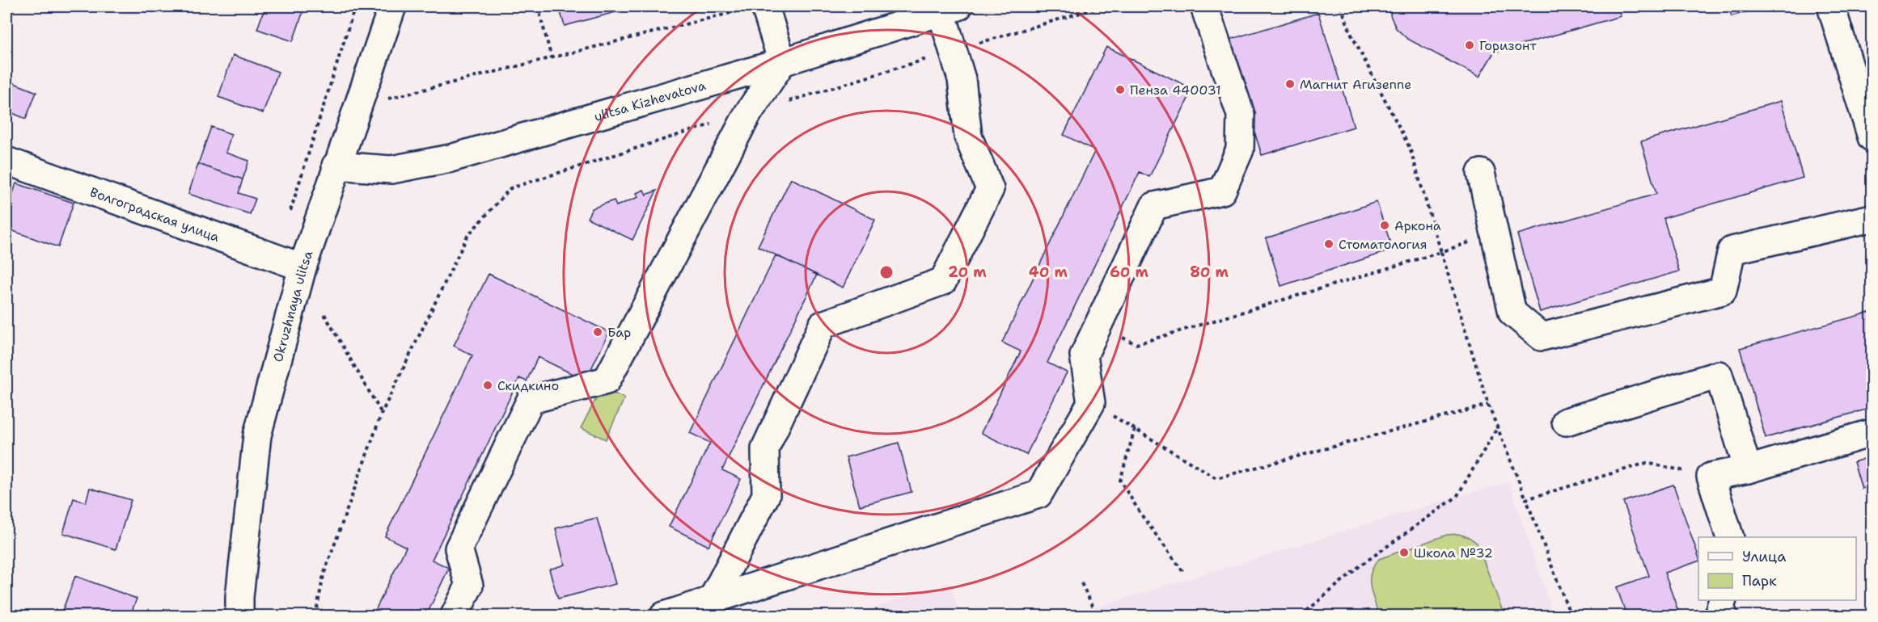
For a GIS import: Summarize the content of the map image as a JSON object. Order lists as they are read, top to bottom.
{
  "streets": {
    "main road": ["ulitsa Kizhevatova", "Волгоградская улица", "Okruzhnaya ulitsa"]
  },
  "crossings": [
    ["ulitsa Kizhevatova", "Okruzhnaya ulitsa"],
    ["Волгоградская улица", "Okruzhnaya ulitsa"]
  ],
  "places": [
    "Горизонт",
    "Магнит Агизеппе",
    "Пенза 440031",
    "Аркона",
    "Стоматология",
    "Бар",
    "Скидкино",
    "Школа №32"
  ],
  "legend": ["Улица", "Парк"],
  "rings": [
    "20 m",
    "40 m",
    "60 m",
    "80 m"
  ]
}
